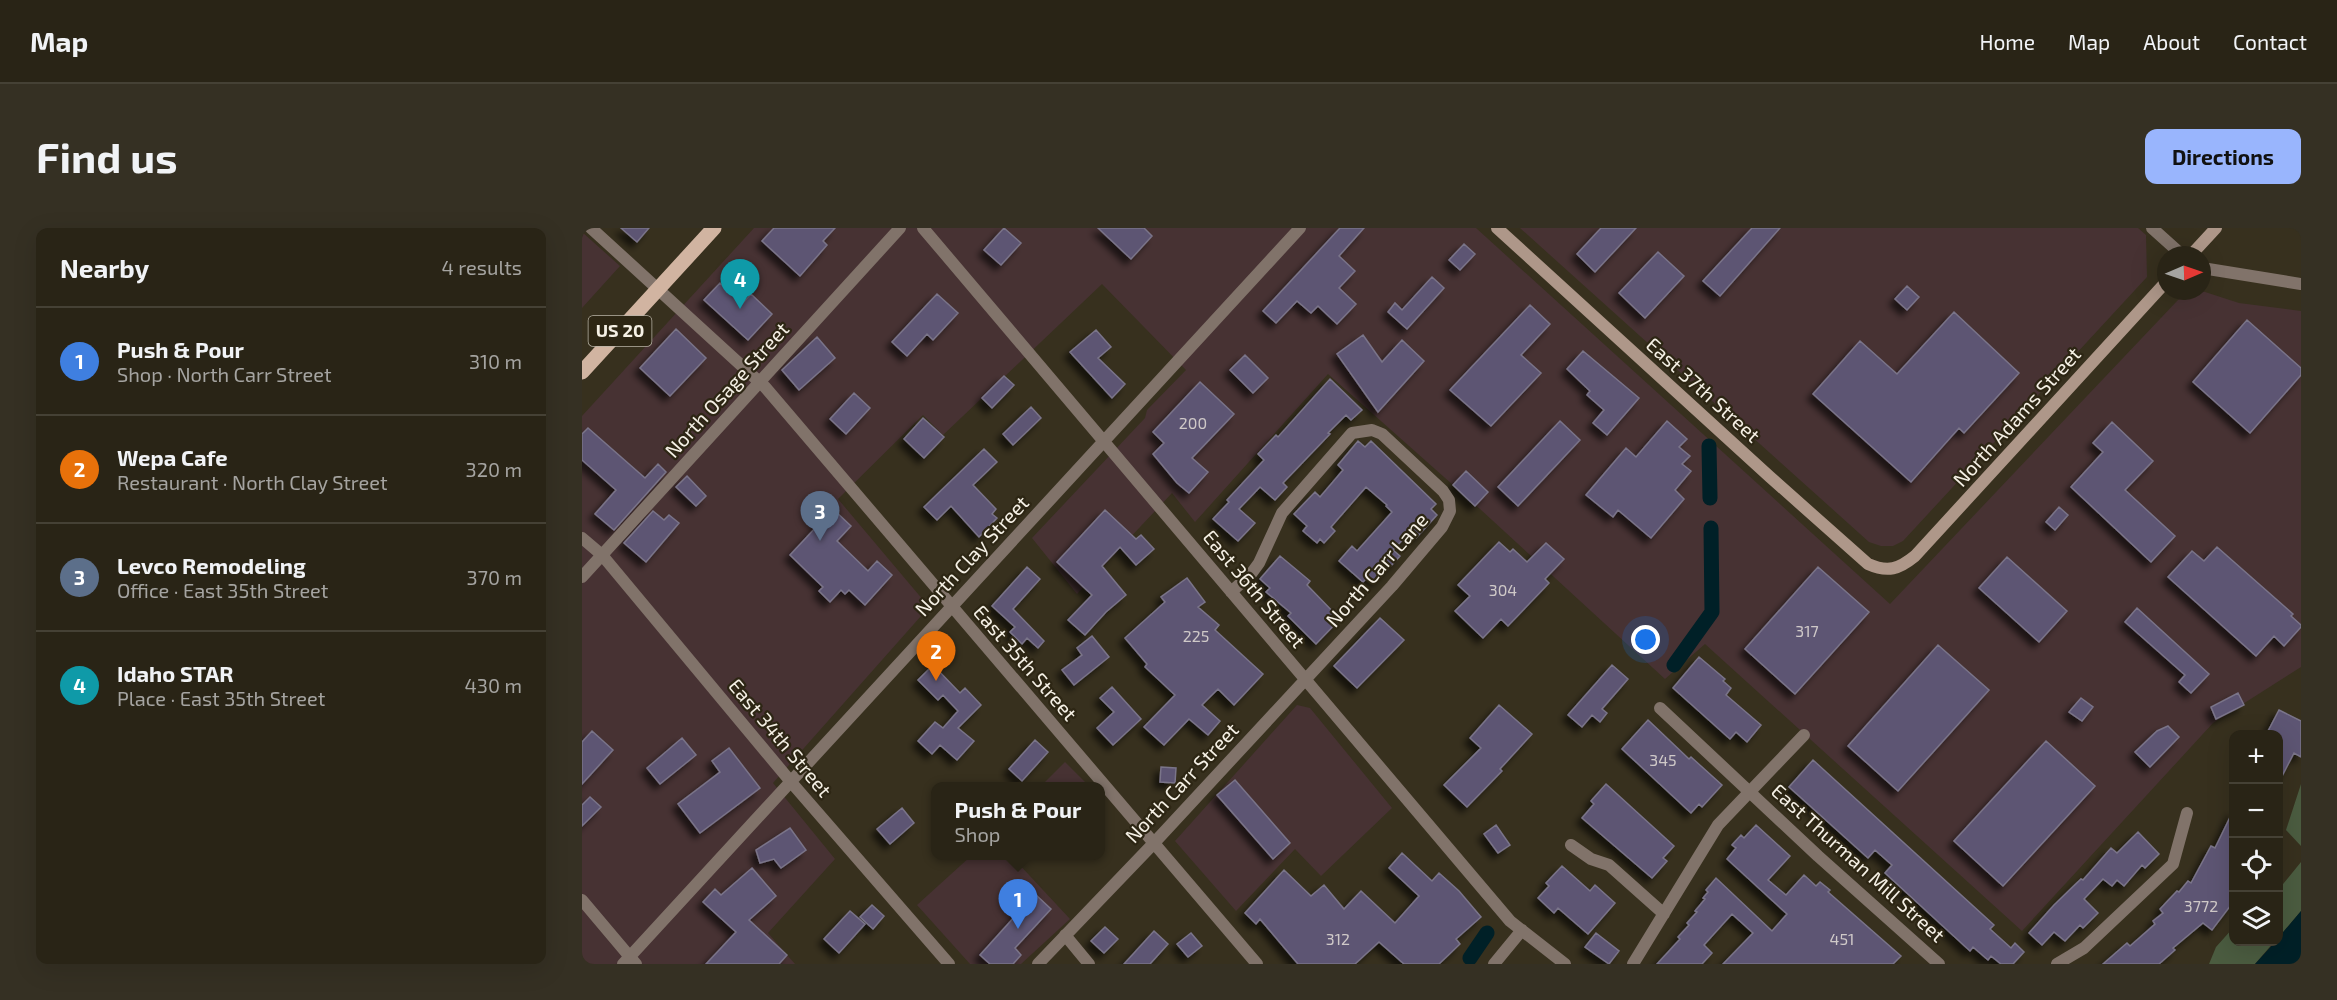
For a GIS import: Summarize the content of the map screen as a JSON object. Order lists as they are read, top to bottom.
{
  "streets": {
    "main road": ["US 20"],
    "street": [
      "North Osage Street",
      "East 37th Street",
      "North Adams Street",
      "North Clay Street",
      "North Carr Lane",
      "East 36th Street",
      "East 35th Street",
      "East 34th Street",
      "North Carr Street",
      "East Thurman Mill Street"
    ]
  },
  "crossings": [
    ["US 20", "East 35th Street"],
    ["North Osage Street", "East 35th Street"],
    ["North Osage Street", "East 34th Street"],
    ["East 37th Street", "North Adams Street"],
    ["North Clay Street", "East 36th Street"],
    ["North Clay Street", "East 35th Street"],
    ["North Clay Street", "East 34th Street"],
    ["North Carr Lane", "East 36th Street"],
    ["North Carr Lane", "North Carr Street"],
    ["East 36th Street", "North Carr Street"],
    ["East 35th Street", "North Carr Street"]
  ],
  "house_numbers": [
    "200",
    "304",
    "317",
    "225",
    "345",
    "3772",
    "312",
    "451"
  ],
  "north": "right",
  "page": {
    "header": "Map",
    "nav": [
      "Home",
      "Map",
      "About",
      "Contact"
    ],
    "buttons": "Directions",
    "title": "Find us",
    "heading": ["Nearby", "4 results"],
    "pins": [
      "4",
      "3",
      "2",
      "1"
    ],
    "list": [
      {
        "mark": "1",
        "name": "Push & Pour",
        "note": "Shop · North Carr Street",
        "value": "310 m"
      },
      {
        "mark": "2",
        "name": "Wepa Cafe",
        "note": "Restaurant · North Clay Street",
        "value": "320 m"
      },
      {
        "mark": "3",
        "name": "Levco Remodeling",
        "note": "Office · East 35th Street",
        "value": "370 m"
      },
      {
        "mark": "4",
        "name": "Idaho STAR",
        "note": "Place · East 35th Street",
        "value": "430 m"
      }
    ],
    "map_buttons": ["+", "−"],
    "popup": ["Push & Pour", "Shop"]
  }
}
